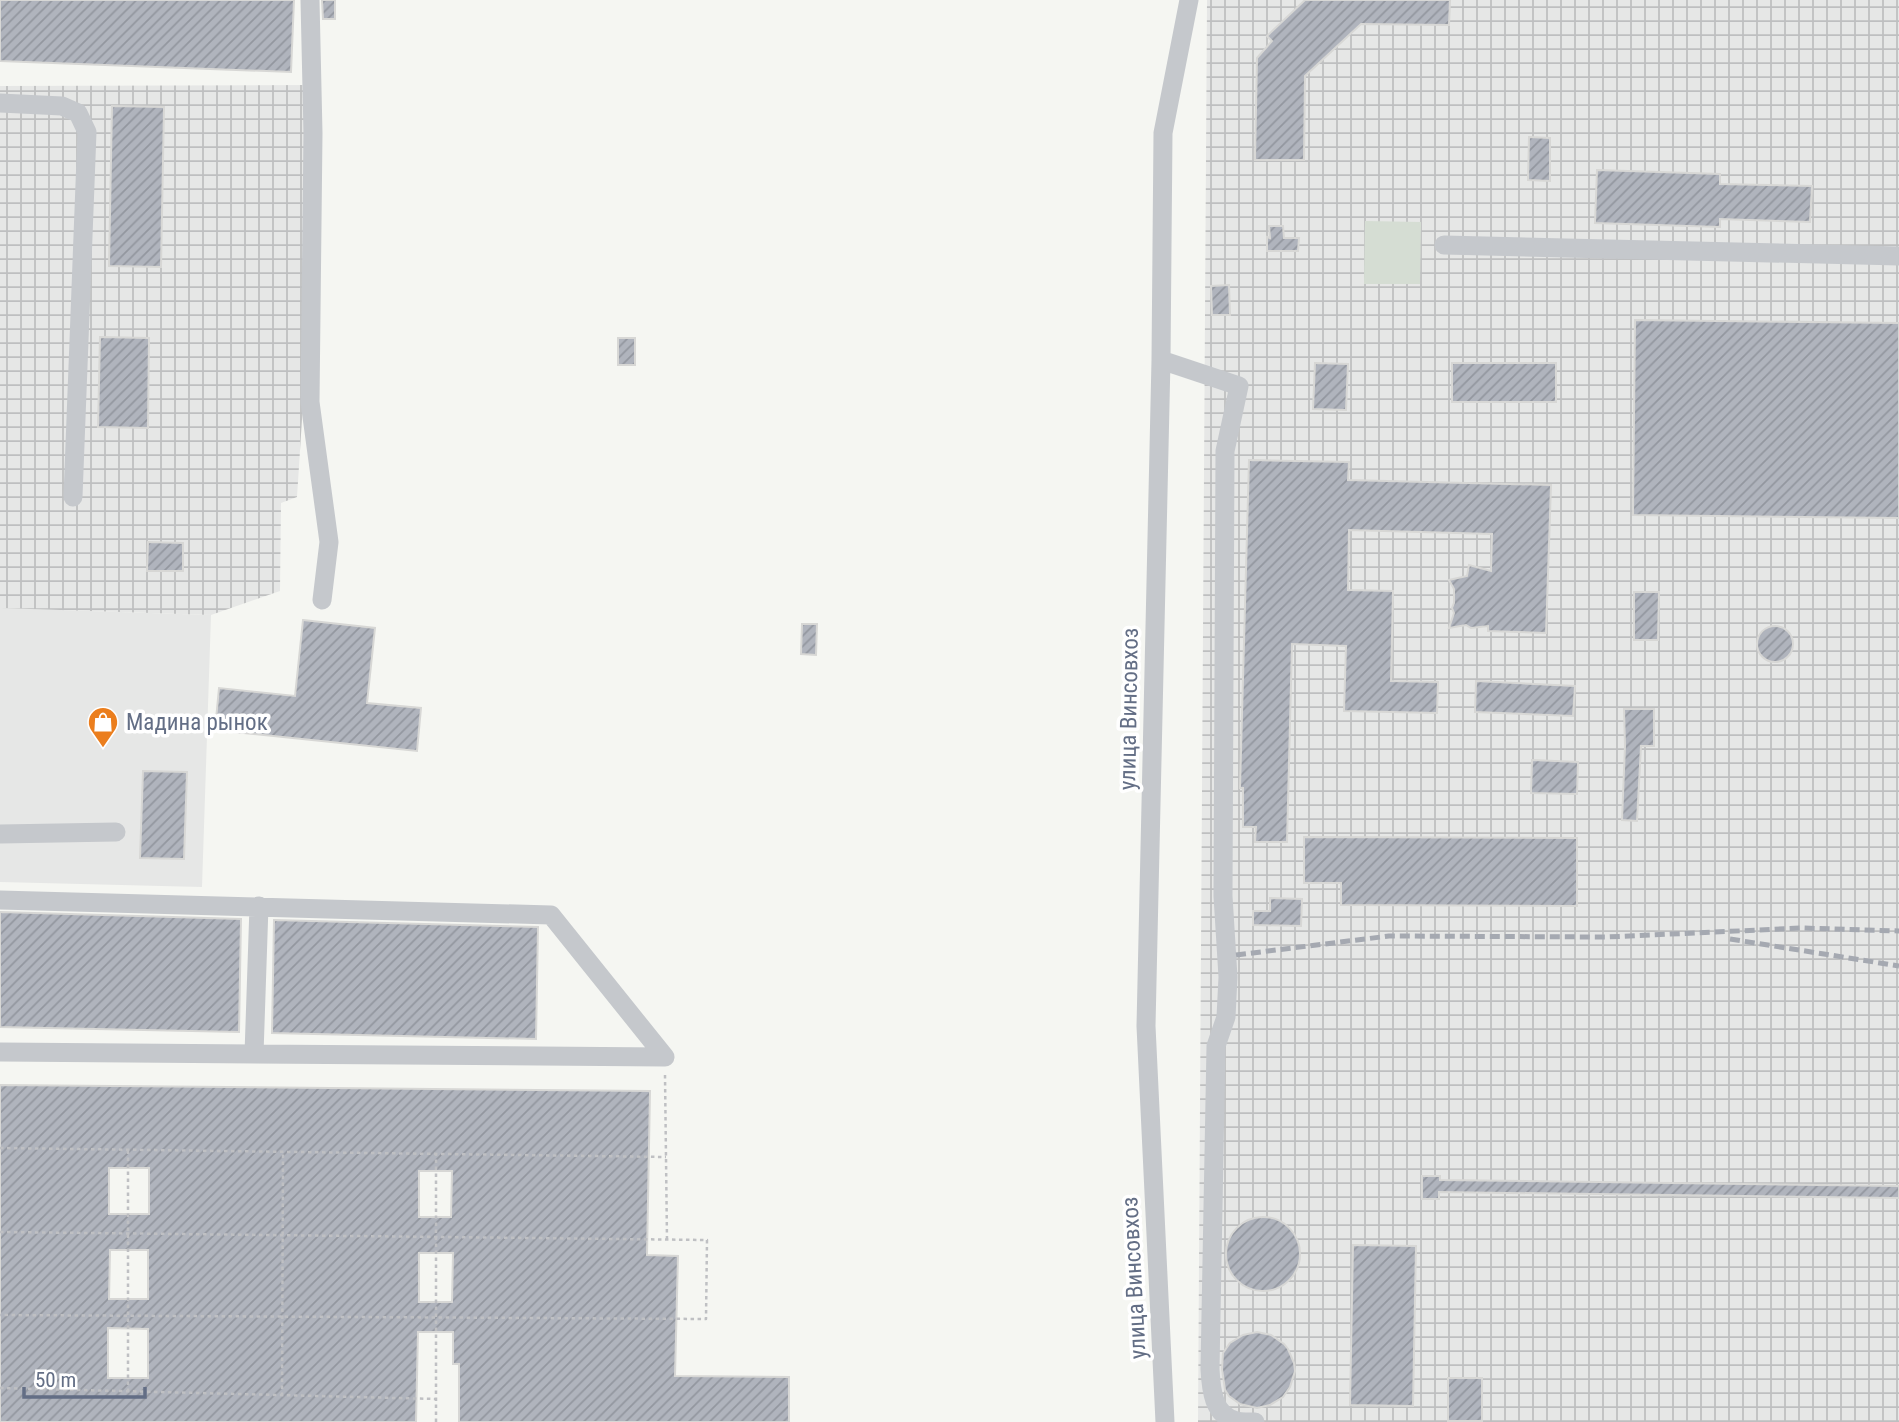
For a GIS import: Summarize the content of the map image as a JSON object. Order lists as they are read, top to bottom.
{
  "streets": {
    "street": ["улица Винсовхоз"]
  },
  "places": {
    "shop": ["Мадина рынок"]
  },
  "scale_bar": "50 m"
}
